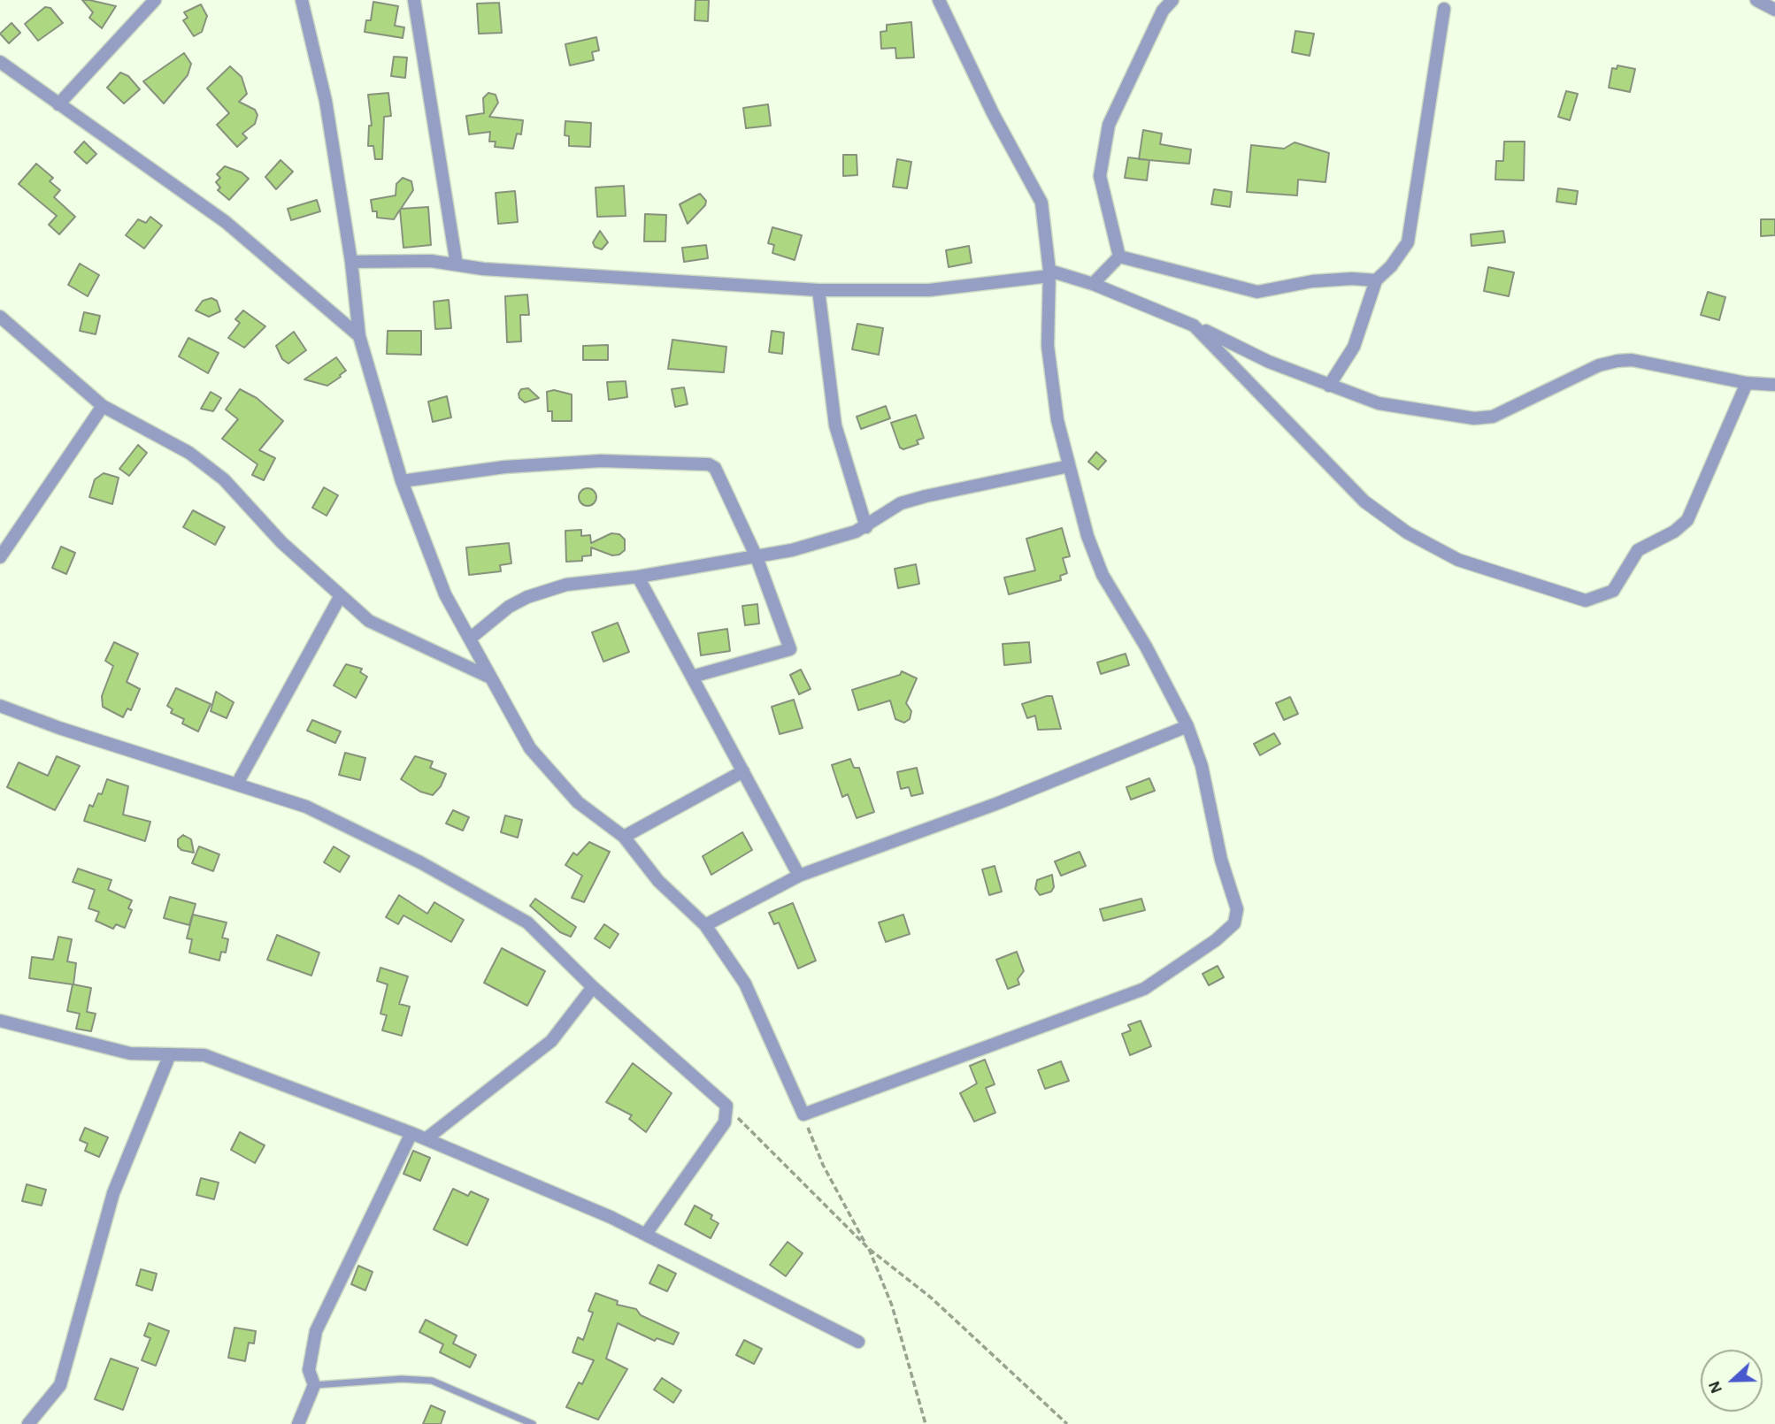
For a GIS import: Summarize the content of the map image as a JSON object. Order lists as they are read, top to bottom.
{
  "north": "left"
}
